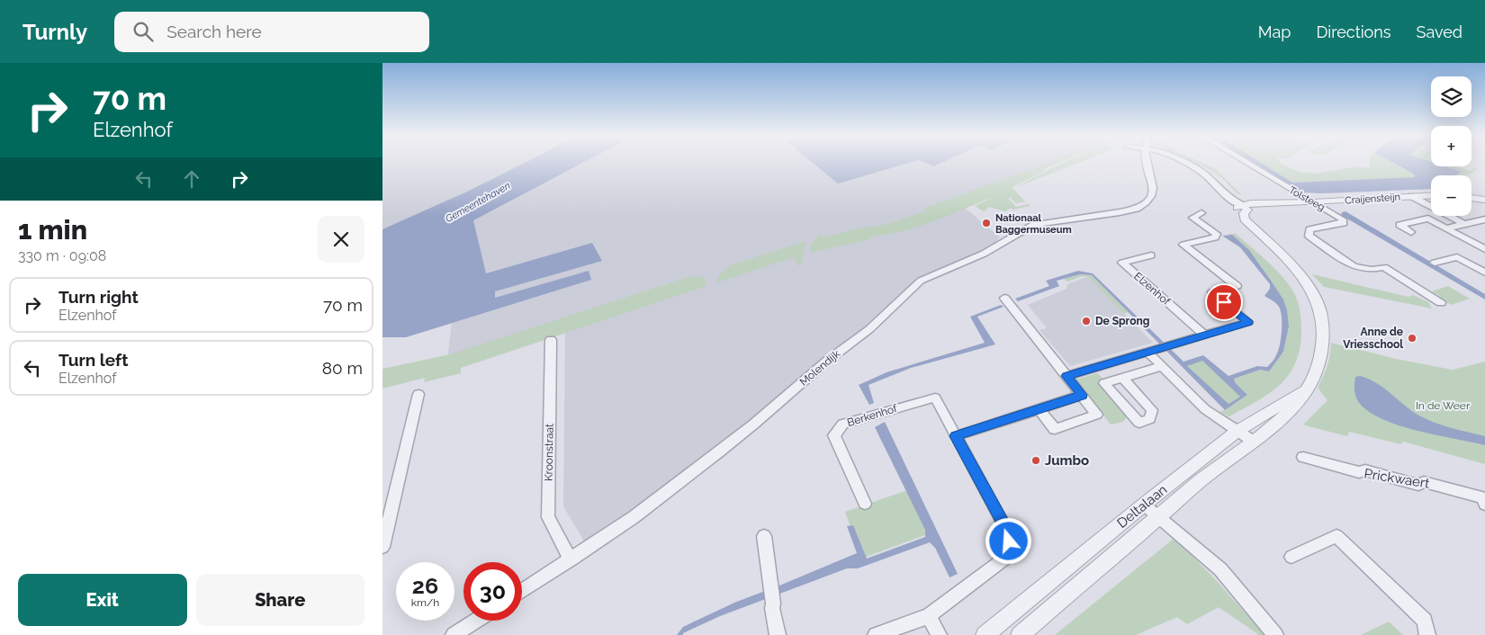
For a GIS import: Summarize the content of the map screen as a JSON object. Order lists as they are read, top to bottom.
{
  "streets": {
    "street": [
      "Tolsteeg",
      "Craijensteijn",
      "Elzenhof",
      "Molendijk",
      "Berkenhof",
      "Kroonstraat",
      "Prickwaert",
      "Deltalaan"
    ]
  },
  "crossings": [
    ["Tolsteeg", "Craijensteijn"],
    ["Craijensteijn", "Deltalaan"],
    ["Molendijk", "Kroonstraat"]
  ],
  "water": ["Gemeentehaven"],
  "parks": ["In de Weer"],
  "places": [
    "Nationaal Baggermuseum",
    "De Sprong",
    "Anne de Vriesschool",
    "Jumbo"
  ],
  "page": {
    "header": "Turnly",
    "search": "Search here",
    "nav": ["Map", "Directions", "Saved"],
    "turn": ["70 m", "Elzenhof"],
    "map_buttons": ["+", "−"],
    "heading": ["1 min", "330 m · 09:08"],
    "list": [
      {
        "name": "Turn right",
        "note": "Elzenhof",
        "value": "70 m"
      },
      {
        "name": "Turn left",
        "note": "Elzenhof",
        "value": "80 m"
      }
    ],
    "speed": "26 km/h",
    "limit": "30",
    "buttons": ["Exit", "Share"]
  }
}
